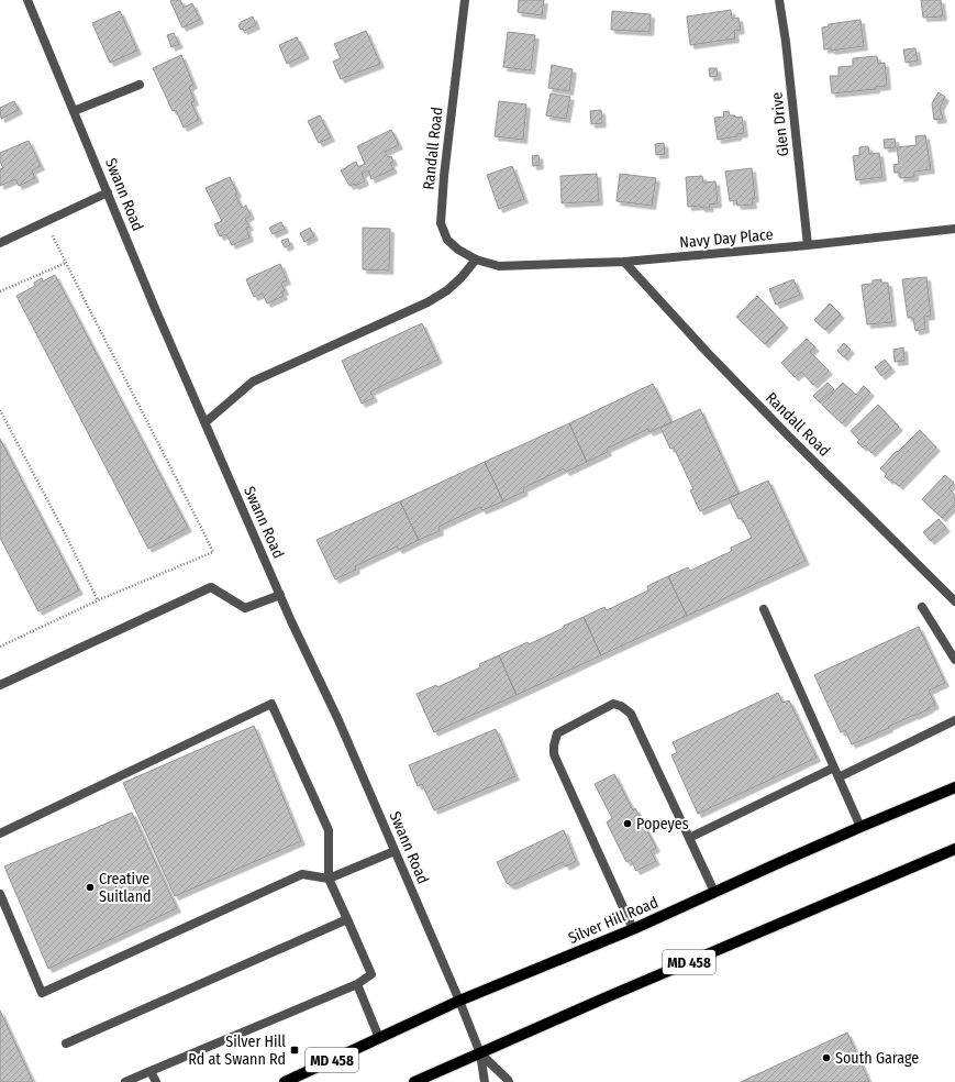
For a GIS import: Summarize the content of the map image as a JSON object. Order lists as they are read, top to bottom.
{
  "streets": {
    "main road": ["Silver Hill Road", "MD 458"],
    "street": [
      "Glen Drive",
      "Randall Road",
      "Swann Road",
      "Navy Day Place"
    ]
  },
  "crossings": [
    ["Glen Drive", "Navy Day Place"],
    ["Randall Road", "Navy Day Place"],
    ["Swann Road", "Silver Hill Road"],
    ["Swann Road", "MD 458"]
  ],
  "places": {
    "other": ["Popeyes", "Creative Suitland", "South Garage"],
    "transit": ["Silver Hill Rd at Swann Rd"]
  }
}
